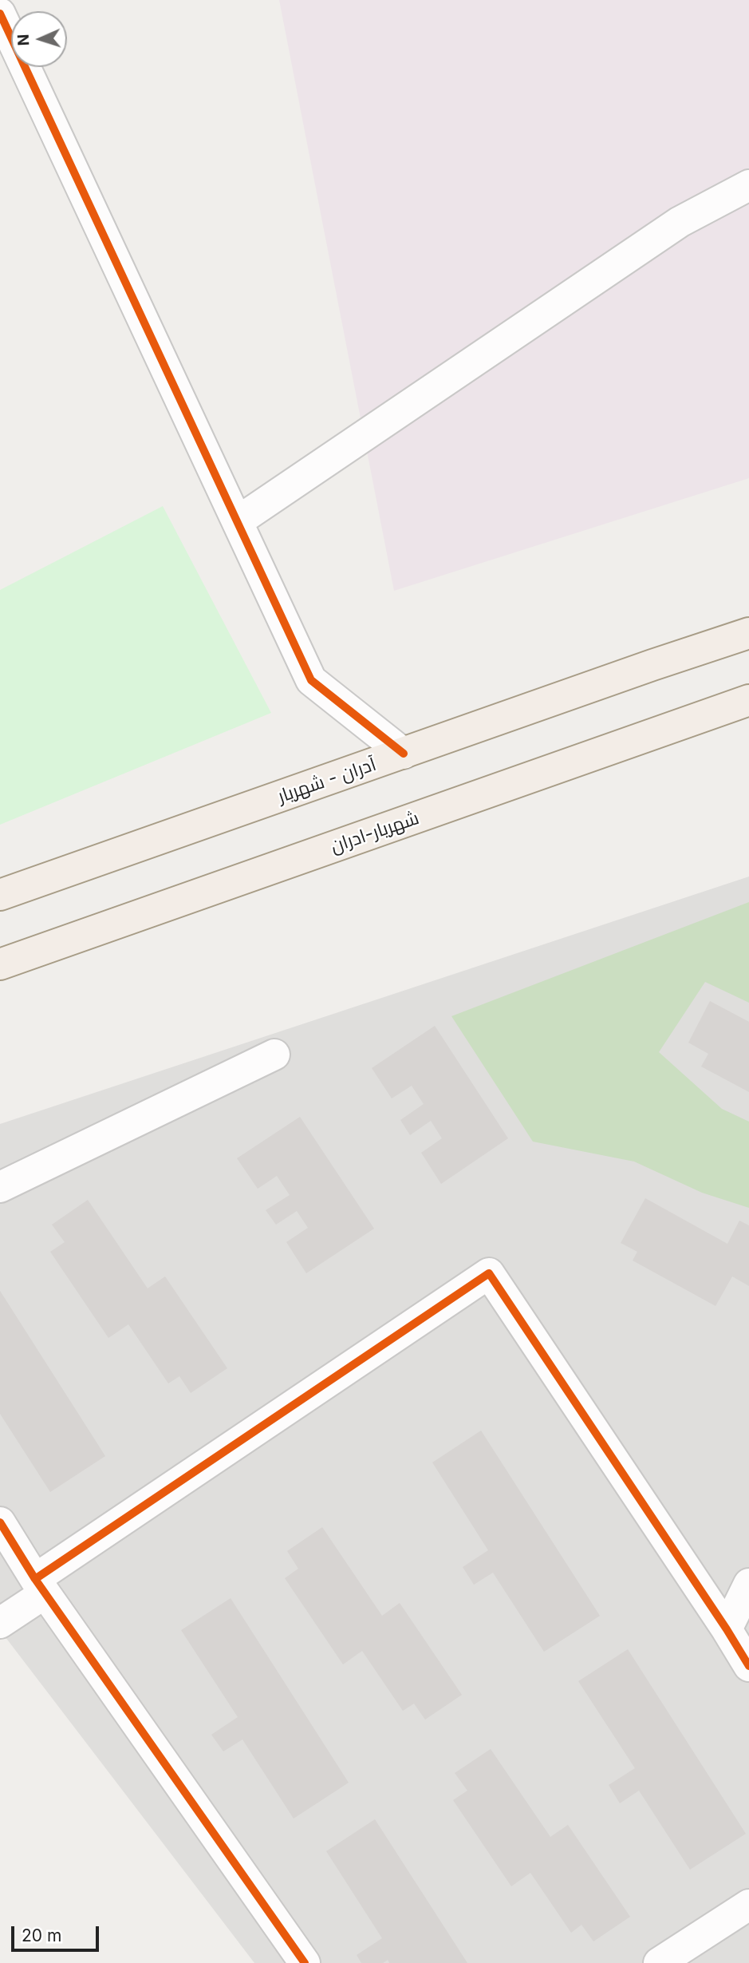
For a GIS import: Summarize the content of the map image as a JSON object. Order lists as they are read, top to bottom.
{
  "streets": {
    "main road": ["آدران - شهریار", "شهریار-ادران"]
  },
  "scale_bar": "20 m",
  "north": "left"
}
